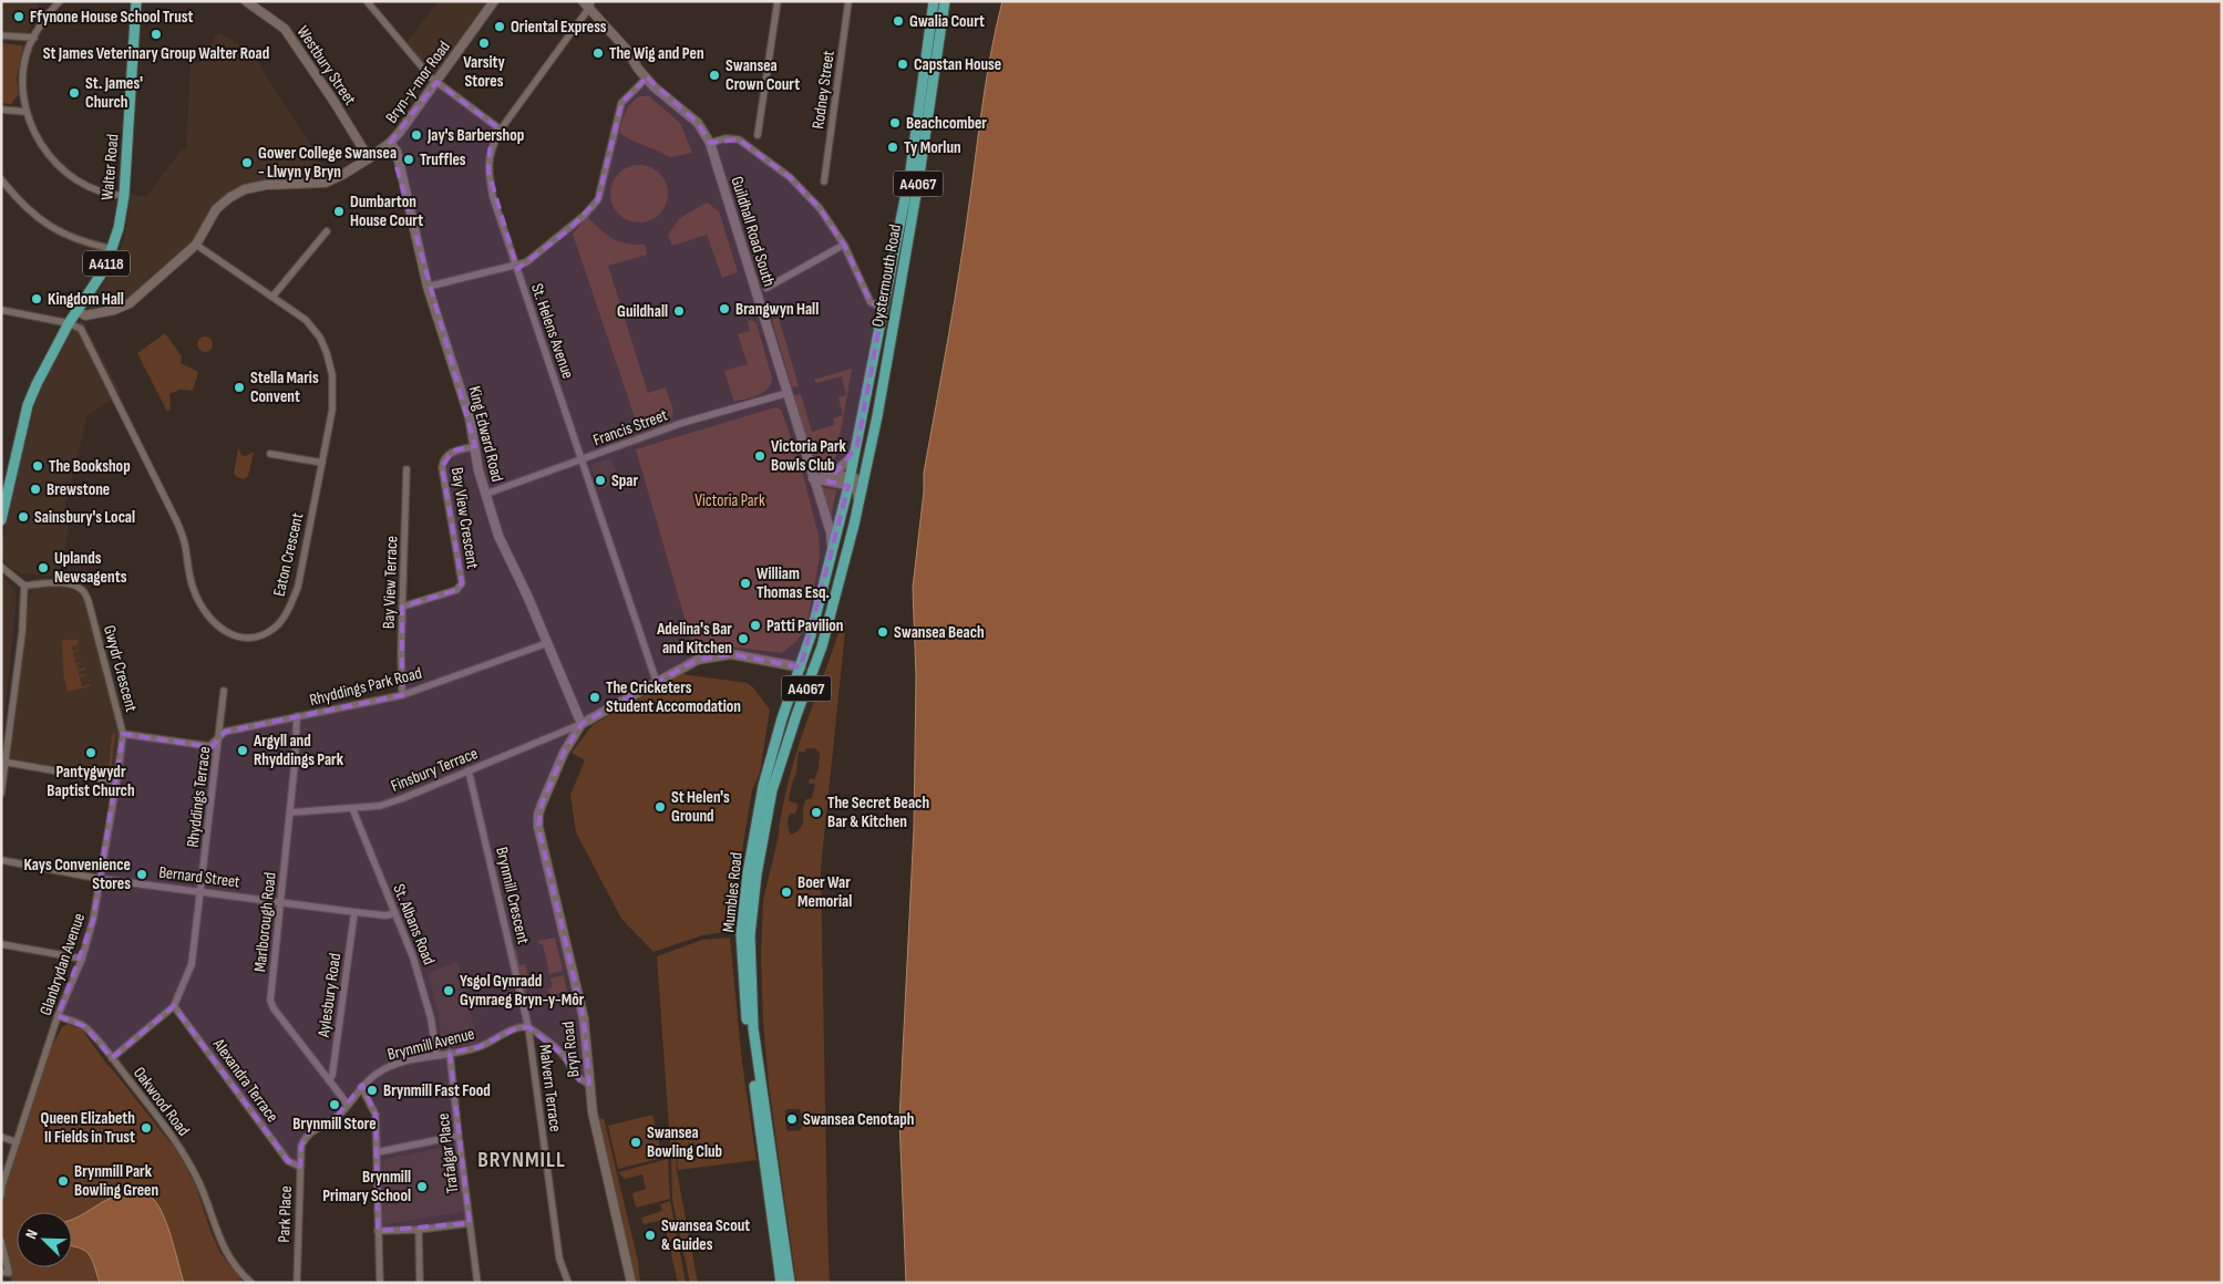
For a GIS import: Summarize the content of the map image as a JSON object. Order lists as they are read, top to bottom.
{
  "streets": {
    "main road": [
      "Walter Road",
      "A4067",
      "A4118",
      "Oystermouth Road",
      "Mumbles Road"
    ],
    "street": [
      "Westbury Street",
      "Bryn-y-mor Road",
      "Rodney Street",
      "Guildhall Road South",
      "St. Helens Avenue",
      "Francis Street",
      "King Edward Road",
      "Bay View Crescent",
      "Eaton Crescent",
      "Bay View Terrace",
      "Gwydr Crescent",
      "Rhyddings Park Road",
      "Finsbury Terrace",
      "Rhyddings Terrace",
      "Bernard Street",
      "Brynmill Crescent",
      "Marlborough Road",
      "St. Albans Road",
      "Glanbrydan Avenue",
      "Aylesbury Road",
      "Brynmill Avenue",
      "Bryn Road",
      "Alexandra Terrace",
      "Malvern Terrace",
      "Oakwood Road",
      "Trafalgar Place",
      "Park Place"
    ]
  },
  "crossings": [
    ["Westbury Street", "Bryn-y-mor Road"],
    ["Bryn-y-mor Road", "Walter Road"],
    ["Bryn-y-mor Road", "King Edward Road"],
    ["Bryn-y-mor Road", "Eaton Crescent"],
    ["Walter Road", "A4118"],
    ["Walter Road", "Eaton Crescent"],
    ["Guildhall Road South", "St. Helens Avenue"],
    ["Guildhall Road South", "Francis Street"],
    ["Guildhall Road South", "Mumbles Road"],
    ["A4118", "Eaton Crescent"],
    ["Oystermouth Road", "Mumbles Road"],
    ["St. Helens Avenue", "Francis Street"],
    ["Francis Street", "King Edward Road"],
    ["King Edward Road", "Bay View Crescent"],
    ["King Edward Road", "Rhyddings Park Road"],
    ["King Edward Road", "Finsbury Terrace"],
    ["King Edward Road", "Bryn Road"],
    ["Bay View Crescent", "Bay View Terrace"],
    ["Bay View Terrace", "Rhyddings Park Road"],
    ["Gwydr Crescent", "Rhyddings Park Road"],
    ["Gwydr Crescent", "Rhyddings Terrace"],
    ["Gwydr Crescent", "Glanbrydan Avenue"],
    ["Rhyddings Park Road", "Rhyddings Terrace"],
    ["Rhyddings Park Road", "Marlborough Road"],
    ["Finsbury Terrace", "Brynmill Crescent"],
    ["Finsbury Terrace", "Marlborough Road"],
    ["Finsbury Terrace", "St. Albans Road"],
    ["Finsbury Terrace", "Bryn Road"],
    ["Rhyddings Terrace", "Bernard Street"],
    ["Rhyddings Terrace", "Alexandra Terrace"],
    ["Rhyddings Terrace", "Oakwood Road"],
    ["Bernard Street", "Marlborough Road"],
    ["Bernard Street", "St. Albans Road"],
    ["Bernard Street", "Glanbrydan Avenue"],
    ["Bernard Street", "Aylesbury Road"],
    ["Brynmill Crescent", "Brynmill Avenue"],
    ["Brynmill Crescent", "Malvern Terrace"],
    ["Marlborough Road", "Aylesbury Road"],
    ["Marlborough Road", "Brynmill Avenue"],
    ["St. Albans Road", "Brynmill Avenue"],
    ["Glanbrydan Avenue", "Oakwood Road"],
    ["Brynmill Avenue", "Malvern Terrace"],
    ["Brynmill Avenue", "Trafalgar Place"],
    ["Brynmill Avenue", "Park Place"],
    ["Alexandra Terrace", "Park Place"]
  ],
  "districts": ["BRYNMILL"],
  "parks": ["Victoria Park"],
  "places": [
    "Ffynone House School Trust",
    "Gwalia Court",
    "Oriental Express",
    "St James Veterinary Group Walter Road",
    "Varsity Stores",
    "The Wig and Pen",
    "Capstan House",
    "Swansea Crown Court",
    "St. James' Church",
    "Beachcomber",
    "Jay's Barbershop",
    "Ty Morlun",
    "Truffles",
    "Gower College Swansea - Llwyn y Bryn",
    "Dumbarton House Court",
    "Kingdom Hall",
    "Brangwyn Hall",
    "Guildhall",
    "Stella Maris Convent",
    "Victoria Park Bowls Club",
    "The Bookshop",
    "Spar",
    "Brewstone",
    "Sainsbury's Local",
    "Uplands Newsagents",
    "William Thomas Esq.",
    "Patti Pavilion",
    "Swansea Beach",
    "Adelina's Bar and Kitchen",
    "The Cricketers Student Accomodation",
    "Argyll and Rhyddings Park",
    "Pantygwydr Baptist Church",
    "St Helen's Ground",
    "The Secret Beach Bar & Kitchen",
    "Kays Convenience Stores",
    "Boer War Memorial",
    "Ysgol Gynradd Gymraeg Bryn-y-Môr",
    "Brynmill Fast Food",
    "Brynmill Store",
    "Swansea Cenotaph",
    "Queen Elizabeth II Fields in Trust",
    "Swansea Bowling Club",
    "Brynmill Park Bowling Green",
    "Brynmill Primary School",
    "Swansea Scout & Guides"
  ],
  "north": "top left"
}
